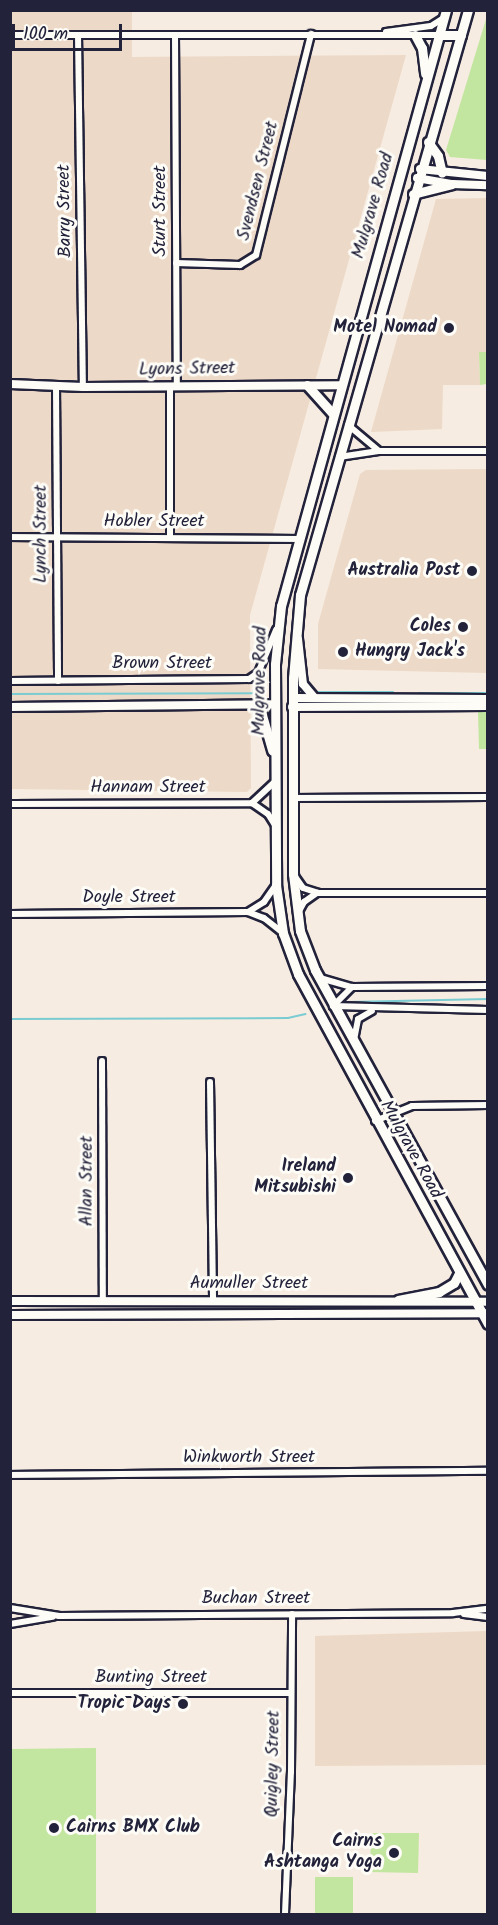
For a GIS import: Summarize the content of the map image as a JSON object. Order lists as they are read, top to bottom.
{
  "streets": {
    "main road": ["Mulgrave Road"],
    "street": [
      "Svendsen Street",
      "Barry Street",
      "Sturt Street",
      "Lyons Street",
      "Hobler Street",
      "Lynch Street",
      "Brown Street",
      "Hannam Street",
      "Doyle Street",
      "Allan Street",
      "Aumuller Street",
      "Winkworth Street",
      "Buchan Street",
      "Bunting Street",
      "Quigley Street"
    ]
  },
  "crossings": [
    ["Svendsen Street", "Sturt Street"],
    ["Mulgrave Road", "Lyons Street"],
    ["Mulgrave Road", "Hobler Street"],
    ["Mulgrave Road", "Brown Street"],
    ["Mulgrave Road", "Doyle Street"],
    ["Mulgrave Road", "Aumuller Street"],
    ["Barry Street", "Lyons Street"],
    ["Sturt Street", "Lyons Street"],
    ["Sturt Street", "Hobler Street"],
    ["Lyons Street", "Lynch Street"],
    ["Hobler Street", "Lynch Street"],
    ["Lynch Street", "Brown Street"],
    ["Allan Street", "Aumuller Street"],
    ["Buchan Street", "Quigley Street"],
    ["Bunting Street", "Quigley Street"]
  ],
  "places": [
    "Motel Nomad",
    "Australia Post",
    "Coles",
    "Hungry Jack's",
    "Ireland Mitsubishi",
    "Tropic Days",
    "Cairns BMX Club",
    "Cairns Ashtanga Yoga"
  ],
  "scale_bar": "100 m"
}
